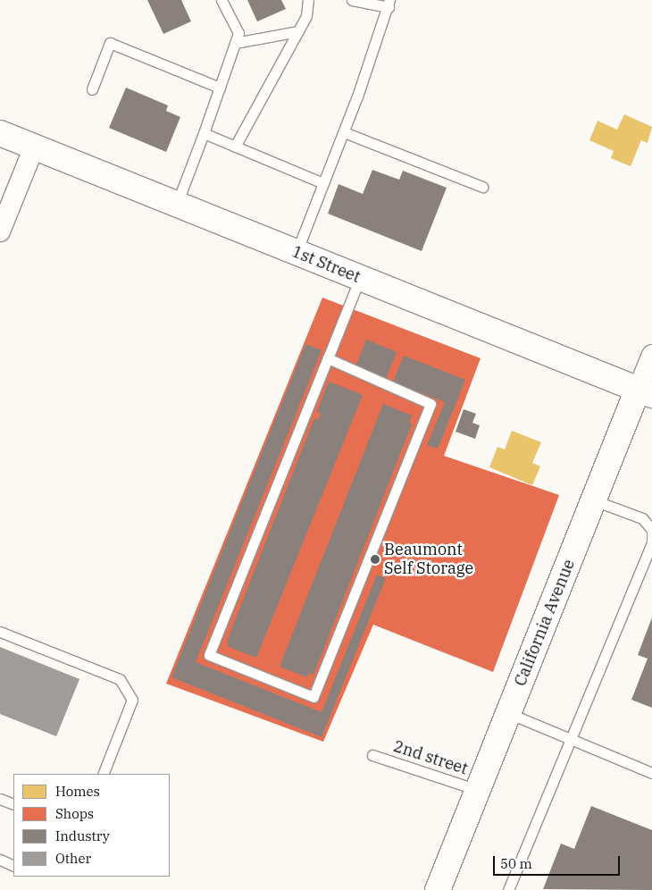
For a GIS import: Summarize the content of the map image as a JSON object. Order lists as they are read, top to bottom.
{
  "streets": {
    "street": ["1st Street", "California Avenue"],
    "lane": ["2nd street"]
  },
  "crossings": [
    ["1st Street", "California Avenue"],
    ["California Avenue", "2nd street"]
  ],
  "places": ["Beaumont Self Storage"],
  "legend": [
    "Homes",
    "Shops",
    "Industry",
    "Other"
  ],
  "scale_bar": "50 m"
}
